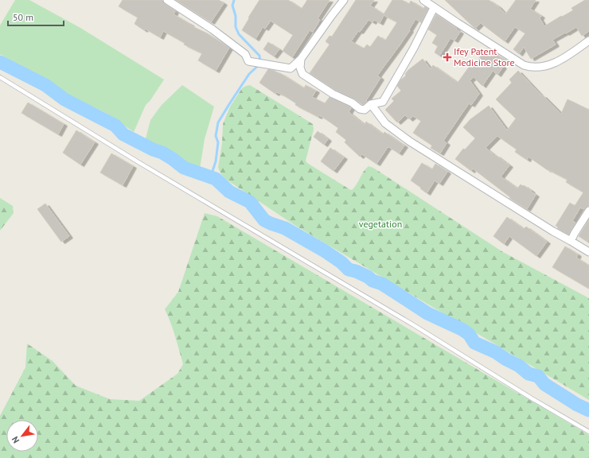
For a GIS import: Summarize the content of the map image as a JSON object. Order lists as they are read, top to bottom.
{
  "parks": ["vegetation"],
  "places": {
    "health": ["Ifey Patent Medicine Store"]
  },
  "scale_bar": "50 m",
  "north": "bottom left"
}
